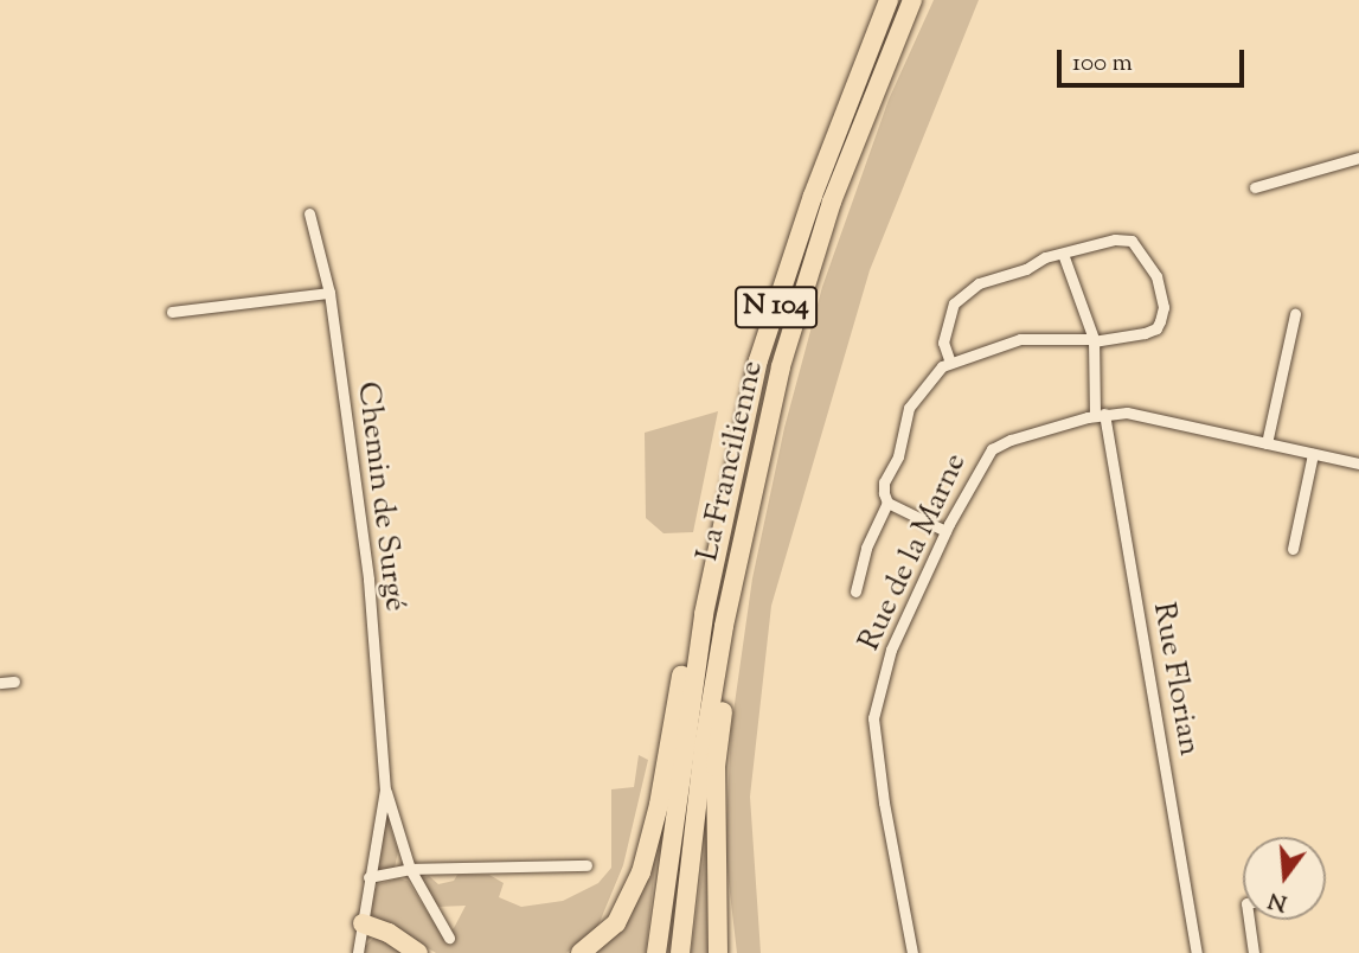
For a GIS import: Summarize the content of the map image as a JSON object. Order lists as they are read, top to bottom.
{
  "streets": {
    "highway": ["N 104", "La Francilienne"],
    "street": ["Chemin de Surgé", "Rue de la Marne", "Rue Florian"]
  },
  "crossings": [
    ["Rue de la Marne", "Rue Florian"]
  ],
  "scale_bar": "100 m",
  "north": "bottom"
}
